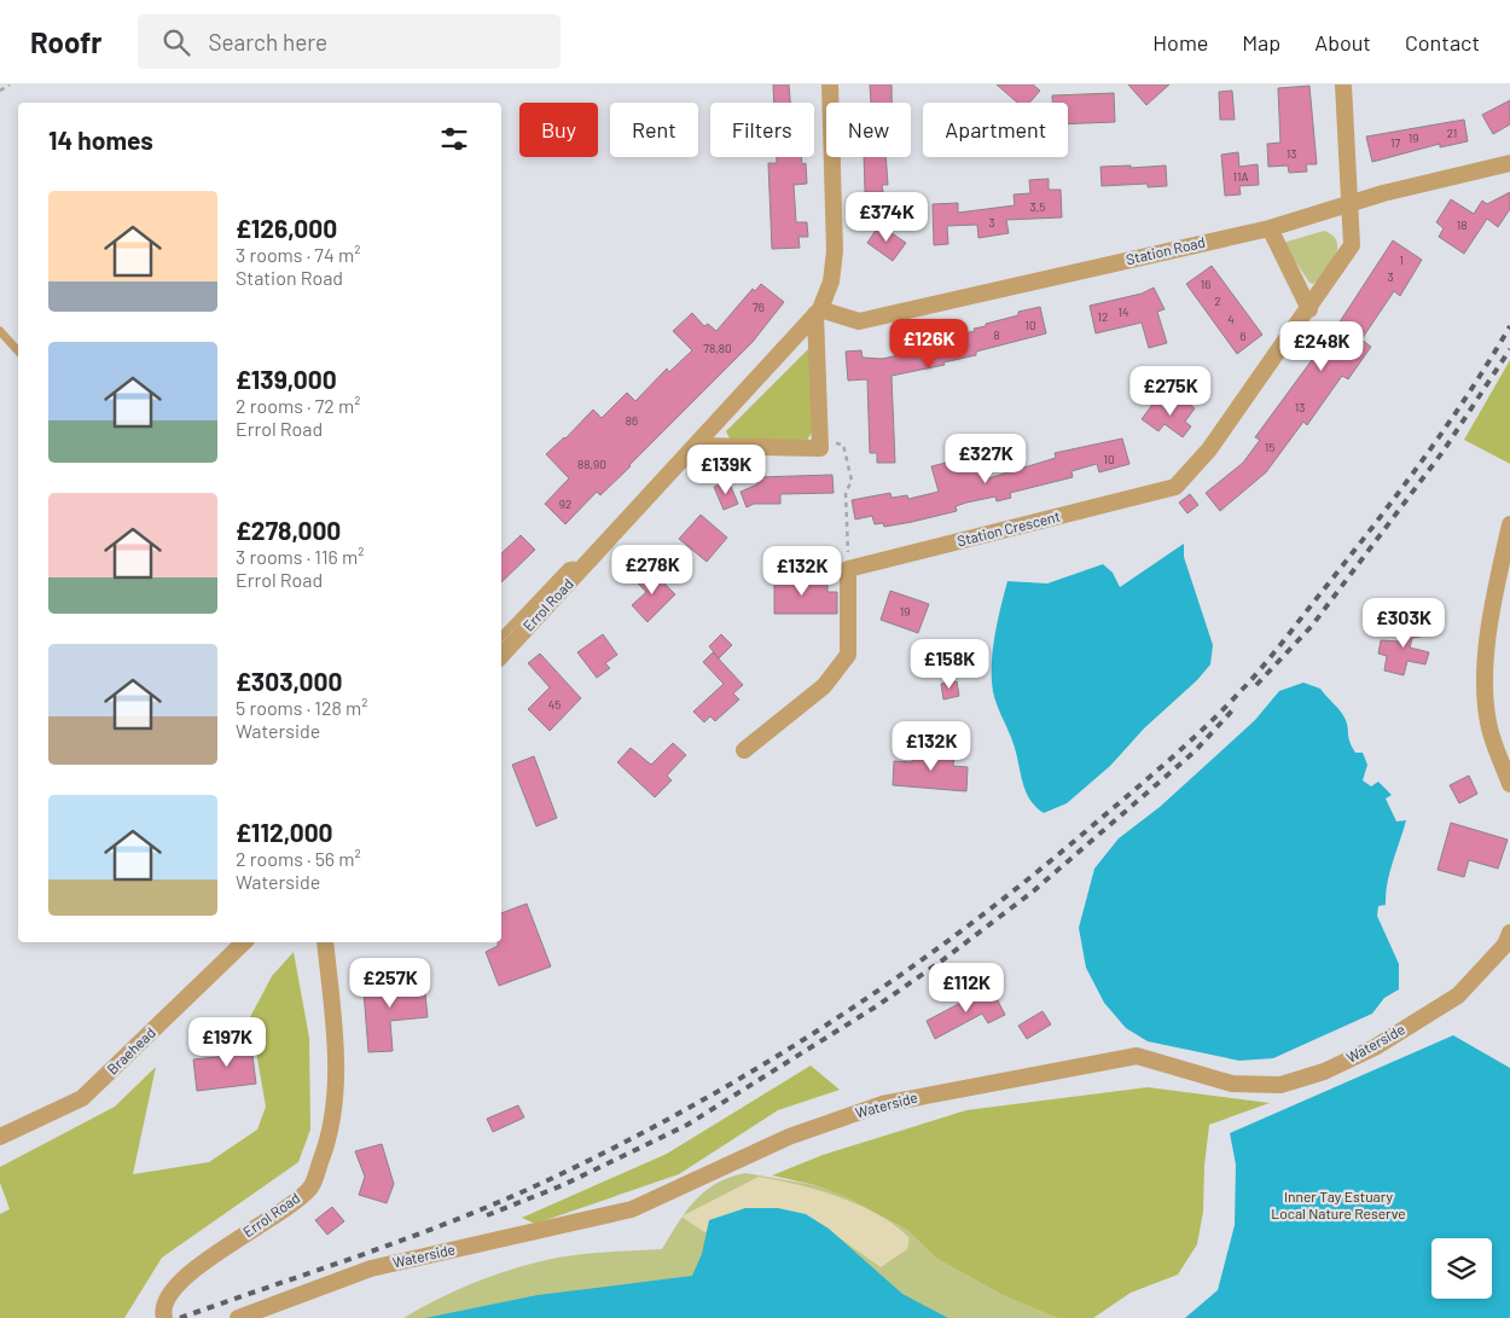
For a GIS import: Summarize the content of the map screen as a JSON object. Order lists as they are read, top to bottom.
{
  "streets": {
    "street": [
      "Station Road",
      "Station Crescent",
      "Errol Road",
      "Waterside",
      "Braehead"
    ]
  },
  "crossings": [
    ["Station Road", "Station Crescent"],
    ["Station Road", "Errol Road"]
  ],
  "parks": ["Inner Tay Estuary Local Nature Reserve"],
  "house_numbers": [
    "21",
    "19",
    "17",
    "13",
    "11A",
    "3,5",
    "3",
    "18",
    "1",
    "3",
    "16",
    "2",
    "76",
    "14",
    "12",
    "4",
    "10",
    "8",
    "6",
    "78,80",
    "13",
    "86",
    "15",
    "10",
    "88,90",
    "92",
    "19",
    "45"
  ],
  "page": {
    "header": "Roofr",
    "search": "Search here",
    "nav": [
      "Home",
      "Map",
      "About",
      "Contact"
    ],
    "chip": [
      "Buy",
      "Rent",
      "Filters",
      "New",
      "Apartment"
    ],
    "heading": "14 homes",
    "list": [
      {
        "name": "£126,000",
        "note": "3 rooms · 74 m² · Station Road"
      },
      {
        "name": "£139,000",
        "note": "2 rooms · 72 m² · Errol Road"
      },
      {
        "name": "£278,000",
        "note": "3 rooms · 116 m² · Errol Road"
      },
      {
        "name": "£303,000",
        "note": "5 rooms · 128 m² · Waterside"
      },
      {
        "name": "£112,000",
        "note": "2 rooms · 56 m² · Waterside"
      }
    ],
    "price": [
      "£374K",
      "£126K",
      "£248K",
      "£275K",
      "£327K",
      "£139K",
      "£278K",
      "£132K",
      "£303K",
      "£158K",
      "£132K",
      "£257K",
      "£112K",
      "£197K"
    ]
  }
}
